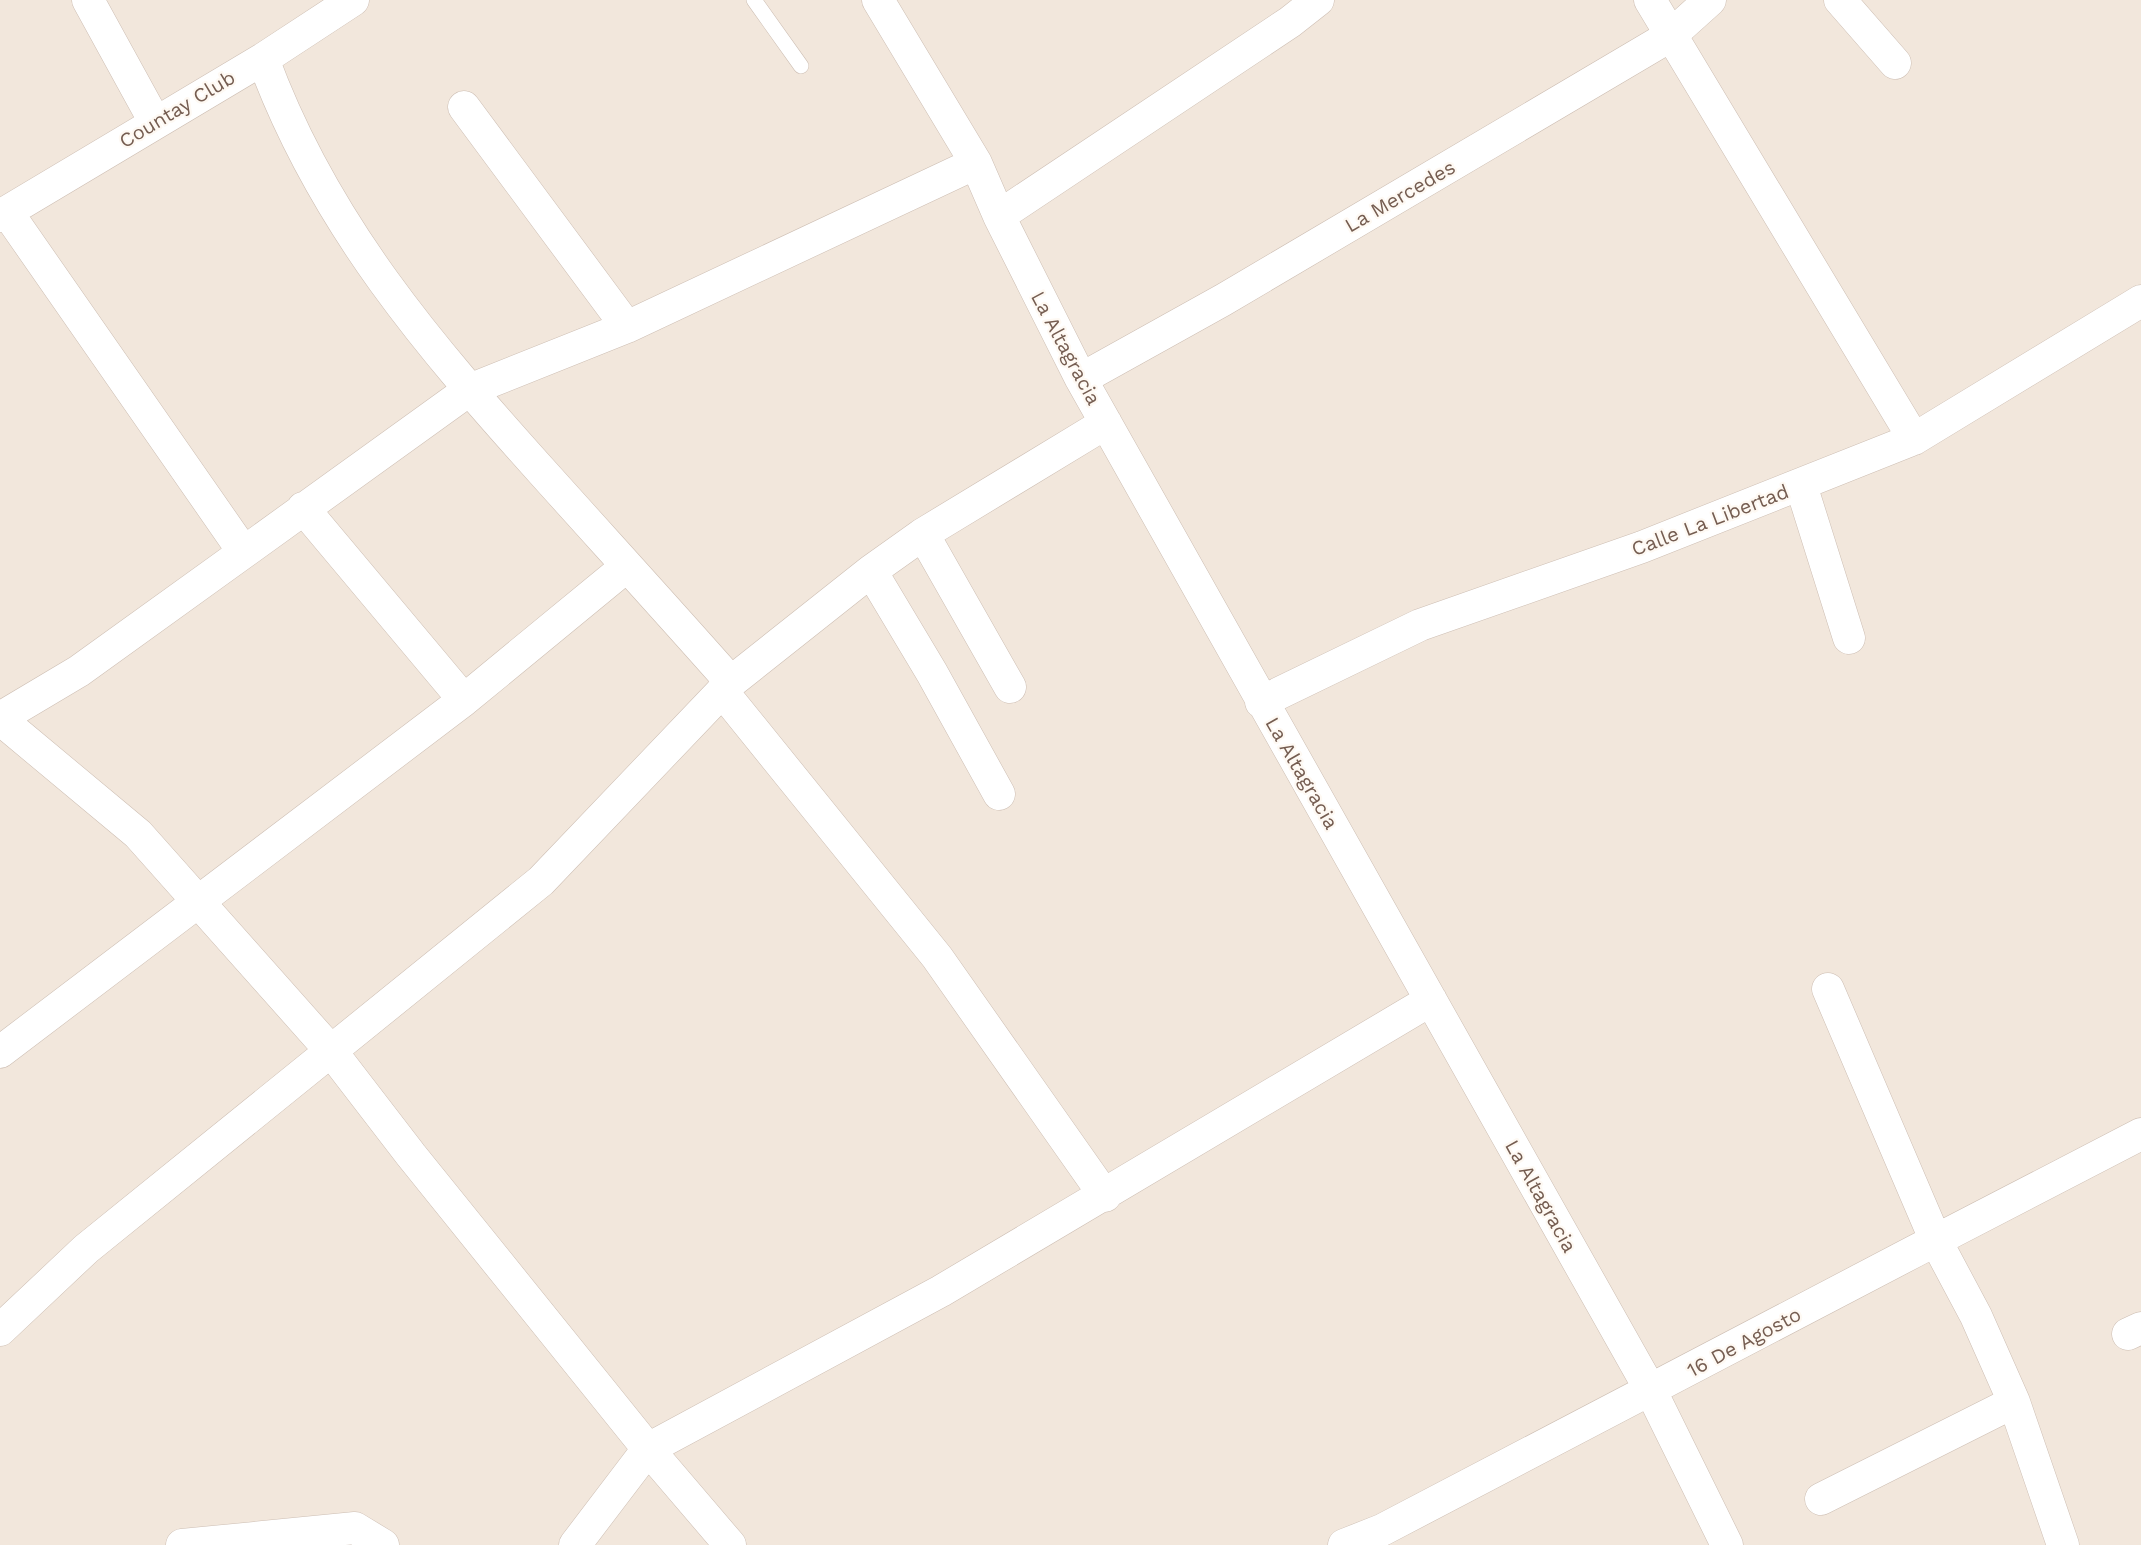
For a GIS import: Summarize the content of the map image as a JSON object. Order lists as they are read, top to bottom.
{
  "streets": {
    "street": [
      "Countay Club",
      "La Mercedes",
      "La Altagracia",
      "Calle La Libertad",
      "16 De Agosto"
    ]
  },
  "crossings": [
    ["La Mercedes", "La Altagracia"],
    ["La Altagracia", "Calle La Libertad"],
    ["La Altagracia", "16 De Agosto"]
  ]
}
